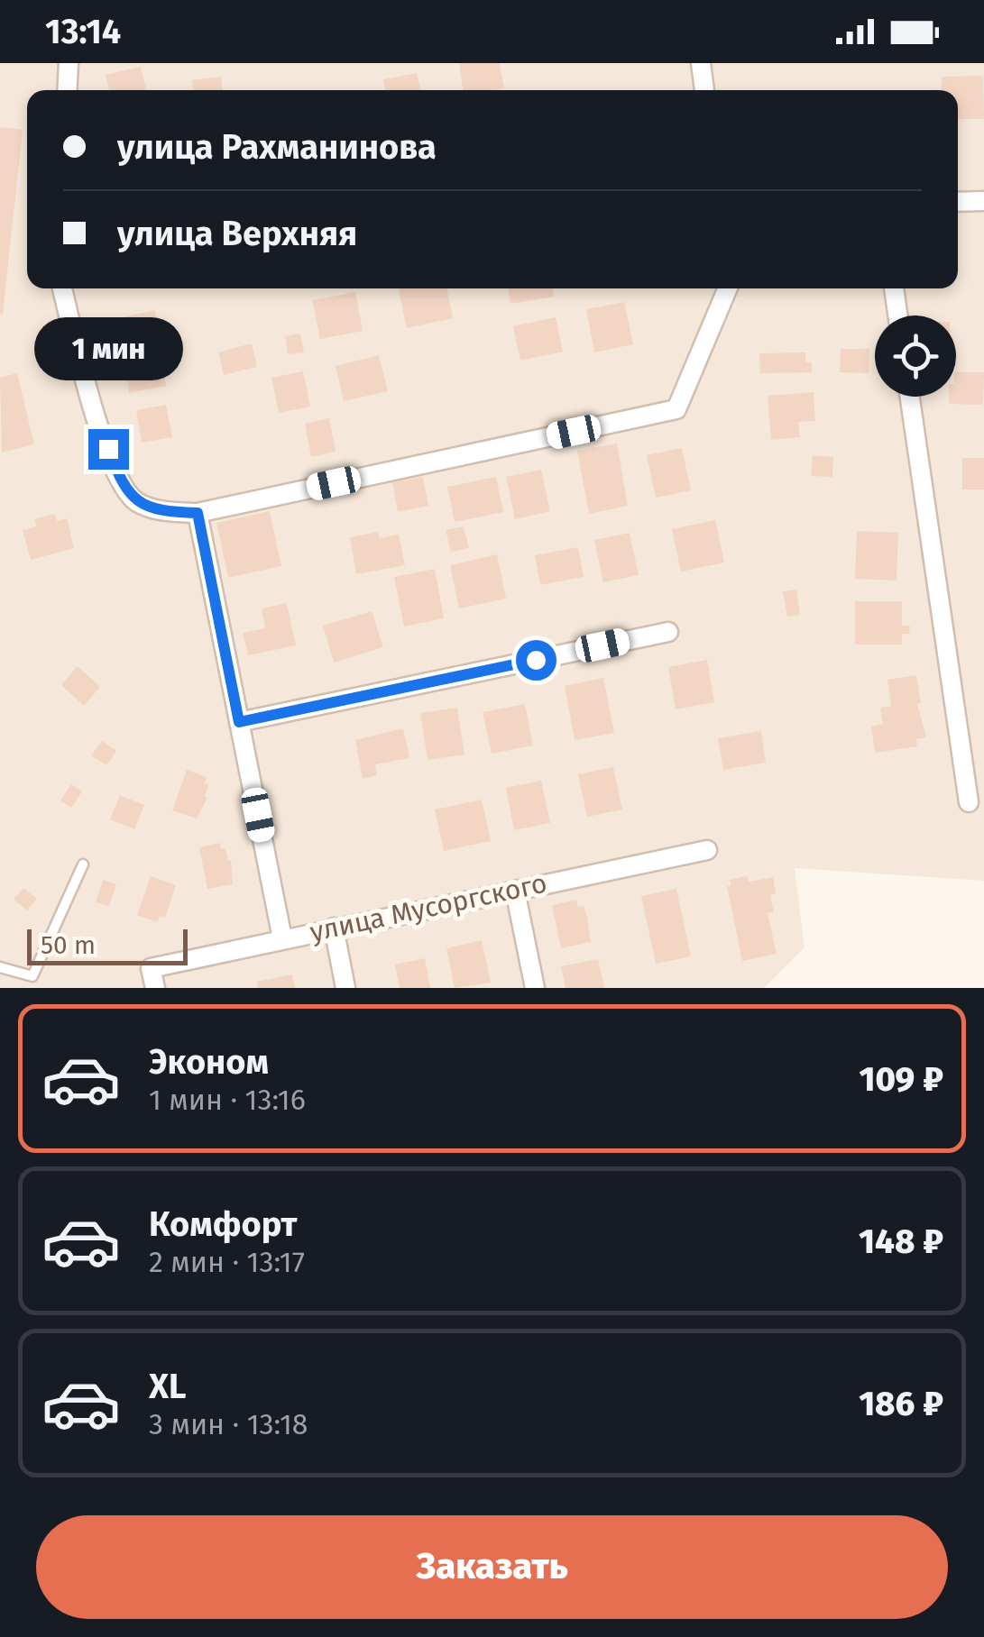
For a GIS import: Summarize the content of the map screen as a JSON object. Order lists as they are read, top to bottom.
{
  "streets": {
    "street": ["улица Мусоргского"]
  },
  "scale_bar": "50 m",
  "page": {
    "status": "13:14",
    "banner": ["улица Рахманинова", "улица Верхняя"],
    "bubble": "1 мин",
    "scale": "50 m",
    "list": [
      {
        "name": "Эконом",
        "note": "1 мин · 13:16",
        "value": "109 ₽"
      },
      {
        "name": "Комфорт",
        "note": "2 мин · 13:17",
        "value": "148 ₽"
      },
      {
        "name": "XL",
        "note": "3 мин · 13:18",
        "value": "186 ₽"
      }
    ],
    "buttons": "Заказать"
  }
}
